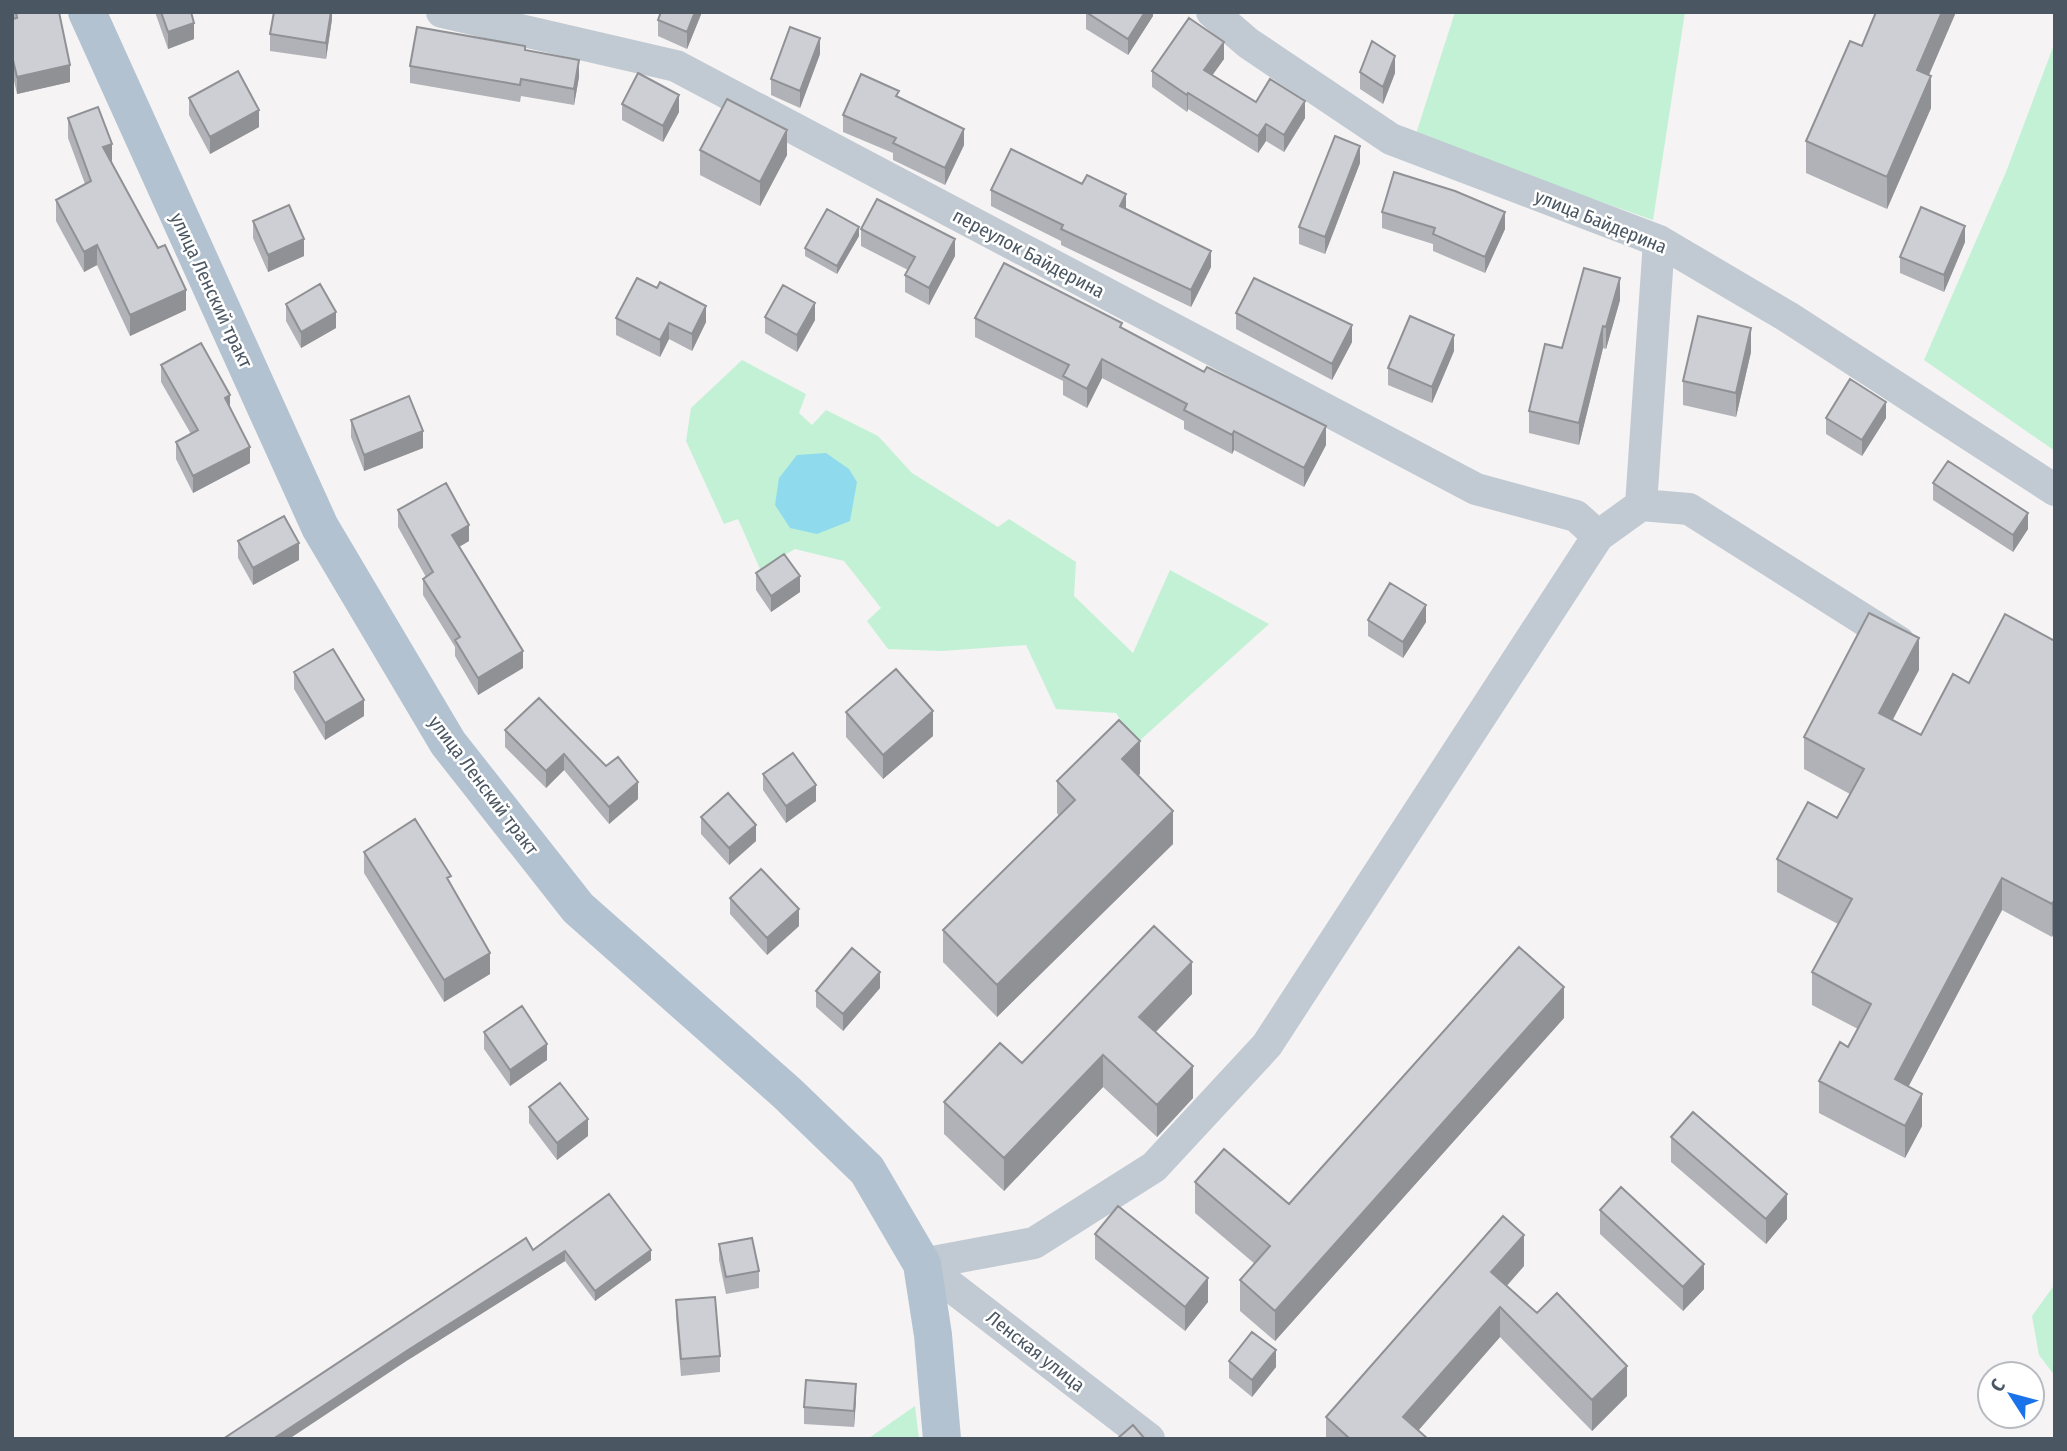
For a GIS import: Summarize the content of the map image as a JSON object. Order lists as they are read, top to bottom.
{
  "streets": {
    "main road": ["улица Ленский тракт"],
    "street": ["улица Байдерина", "переулок Байдерина", "Ленская улица"]
  },
  "crossings": [
    ["улица Ленский тракт", "Ленская улица"]
  ],
  "north": "top left"
}
